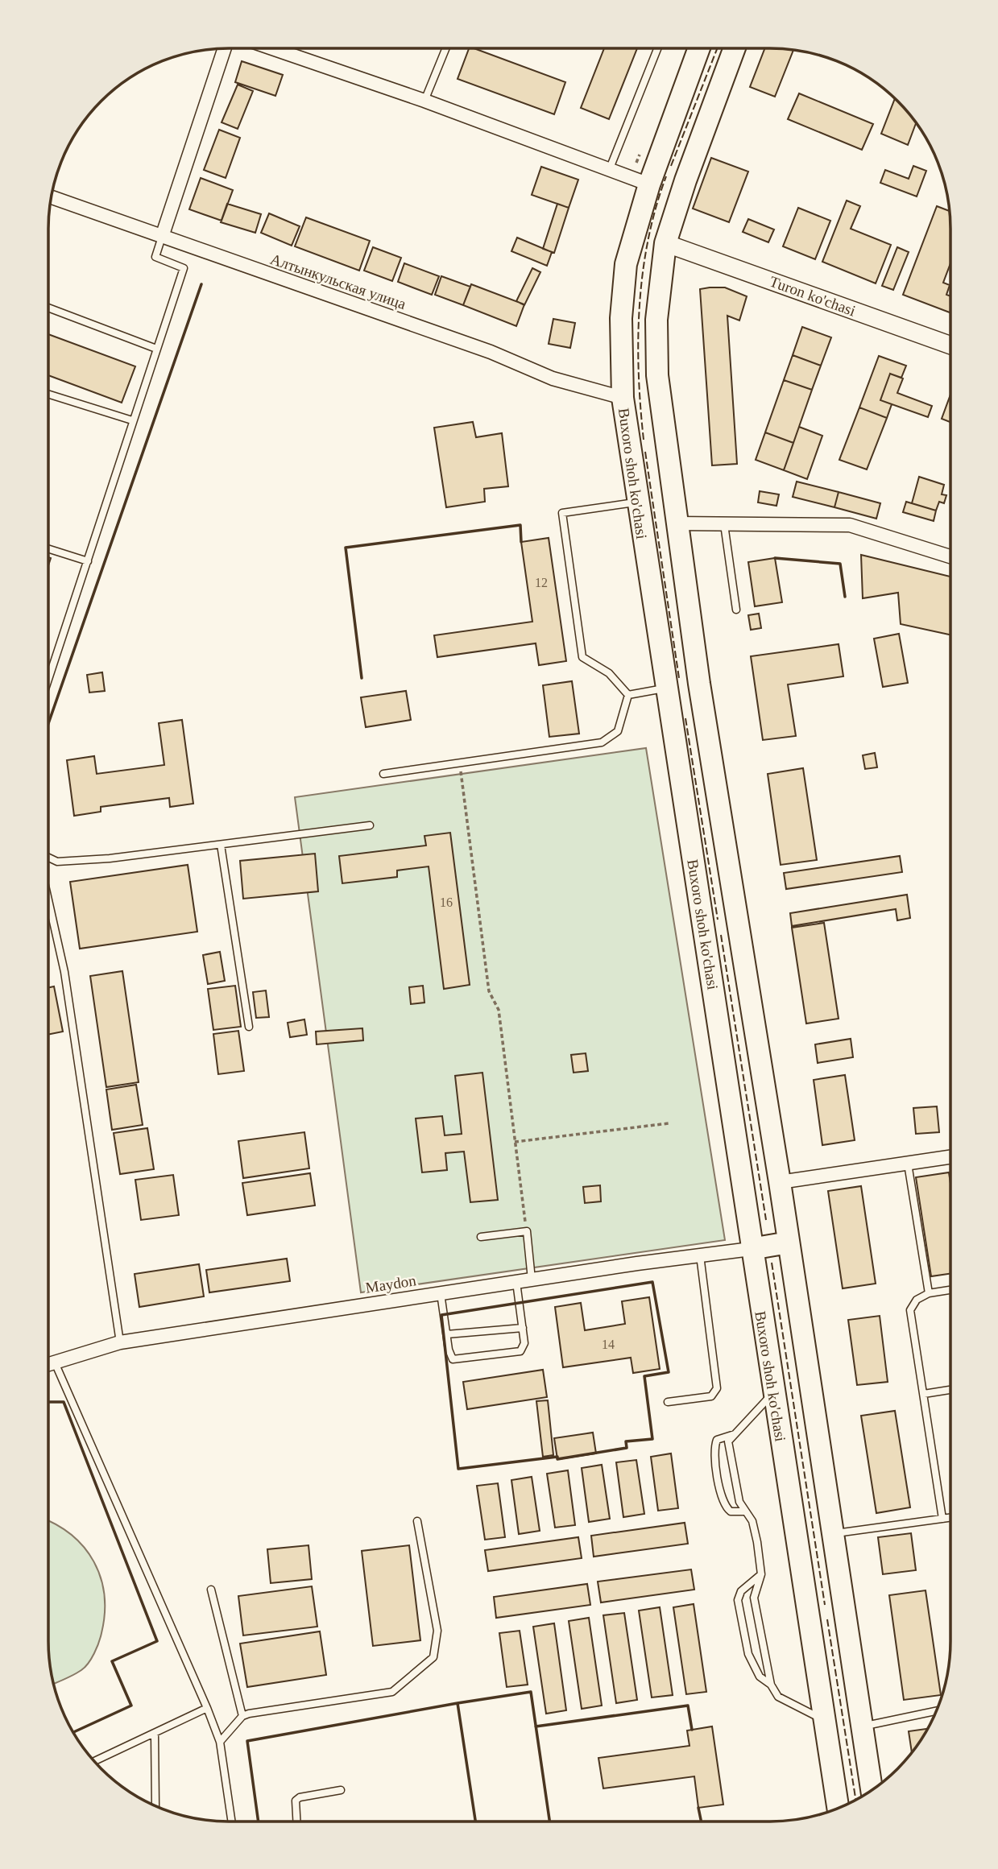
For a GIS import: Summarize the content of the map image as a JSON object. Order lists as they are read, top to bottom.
{
  "streets": {
    "main road": ["Buxoro shoh ko'chasi"],
    "street": ["Алтынкульская улица", "Turon ko'chasi", "Maydon"]
  },
  "crossings": [
    ["Алтынкульская улица", "Buxoro shoh ko'chasi"],
    ["Buxoro shoh ko'chasi", "Maydon"]
  ],
  "house_numbers": ["12", "16", "14"]
}
